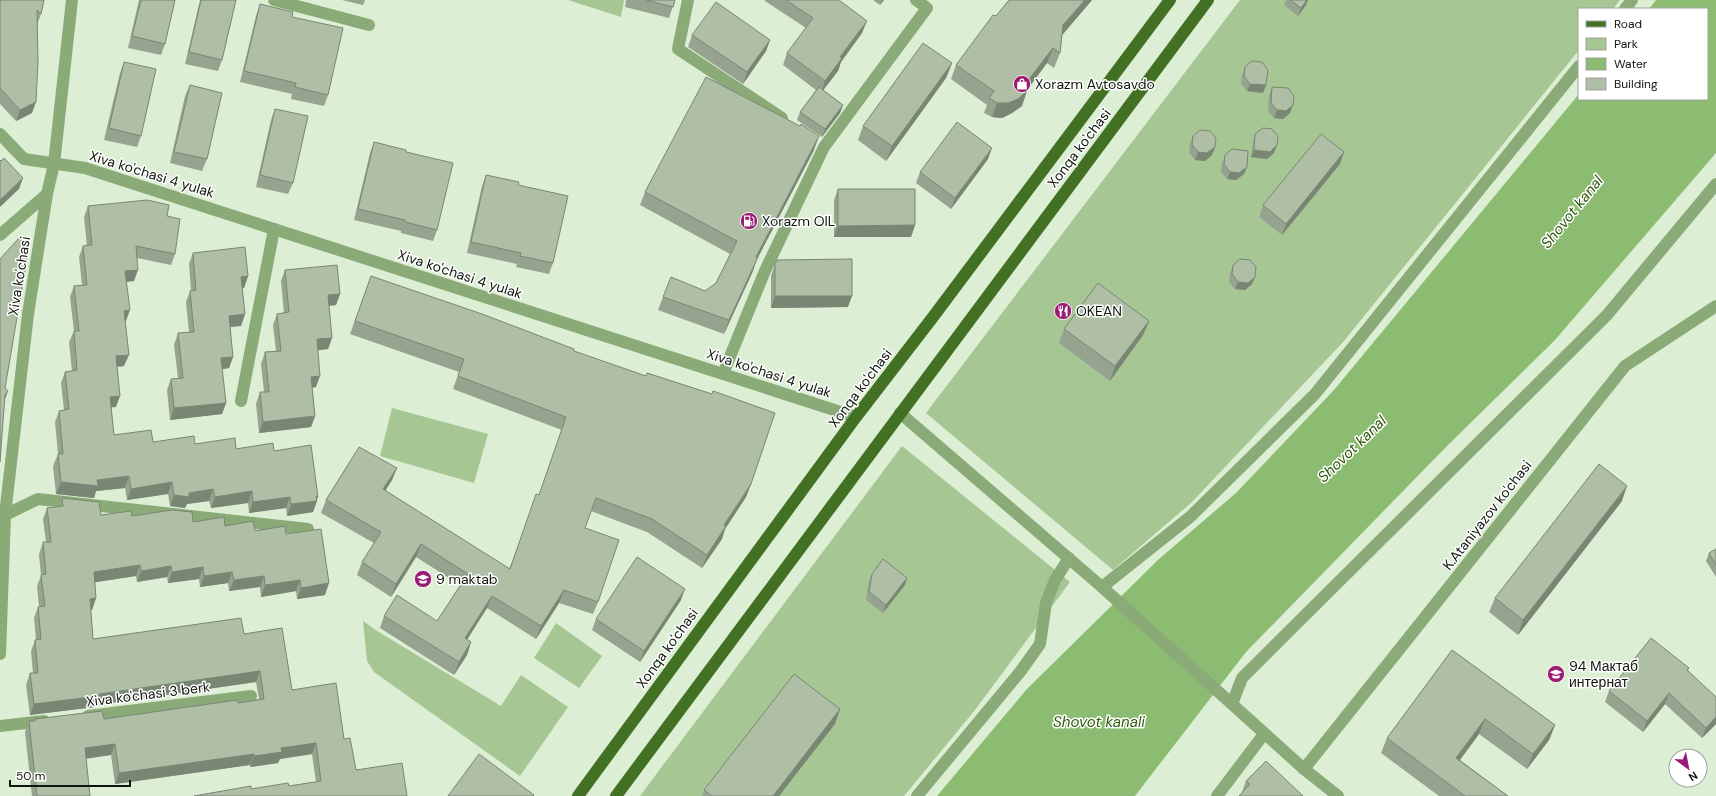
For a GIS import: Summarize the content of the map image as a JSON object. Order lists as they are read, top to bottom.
{
  "streets": {
    "main road": ["Xonqa ko'chasi"],
    "street": [
      "Xiva ko'chasi 4 yulak",
      "Xiva ko'chasi",
      "K.Ataniyazov ko'chasi",
      "Xiva ko'chasi 3 berk"
    ]
  },
  "crossings": [
    ["Xonqa ko'chasi", "Xiva ko'chasi 4 yulak"],
    ["Xiva ko'chasi 4 yulak", "Xiva ko'chasi"]
  ],
  "water": ["Shovot kanal", "Shovot kanali"],
  "places": {
    "shop": ["Xorazm Avtosavdo"],
    "fuel station": ["Xorazm OIL"],
    "restaurant": ["OKEAN"],
    "school or university": ["9 maktab", "94 Мактаб интернат"]
  },
  "legend": [
    "Road",
    "Park",
    "Water",
    "Building"
  ],
  "scale_bar": "50 m",
  "north": "bottom right"
}
